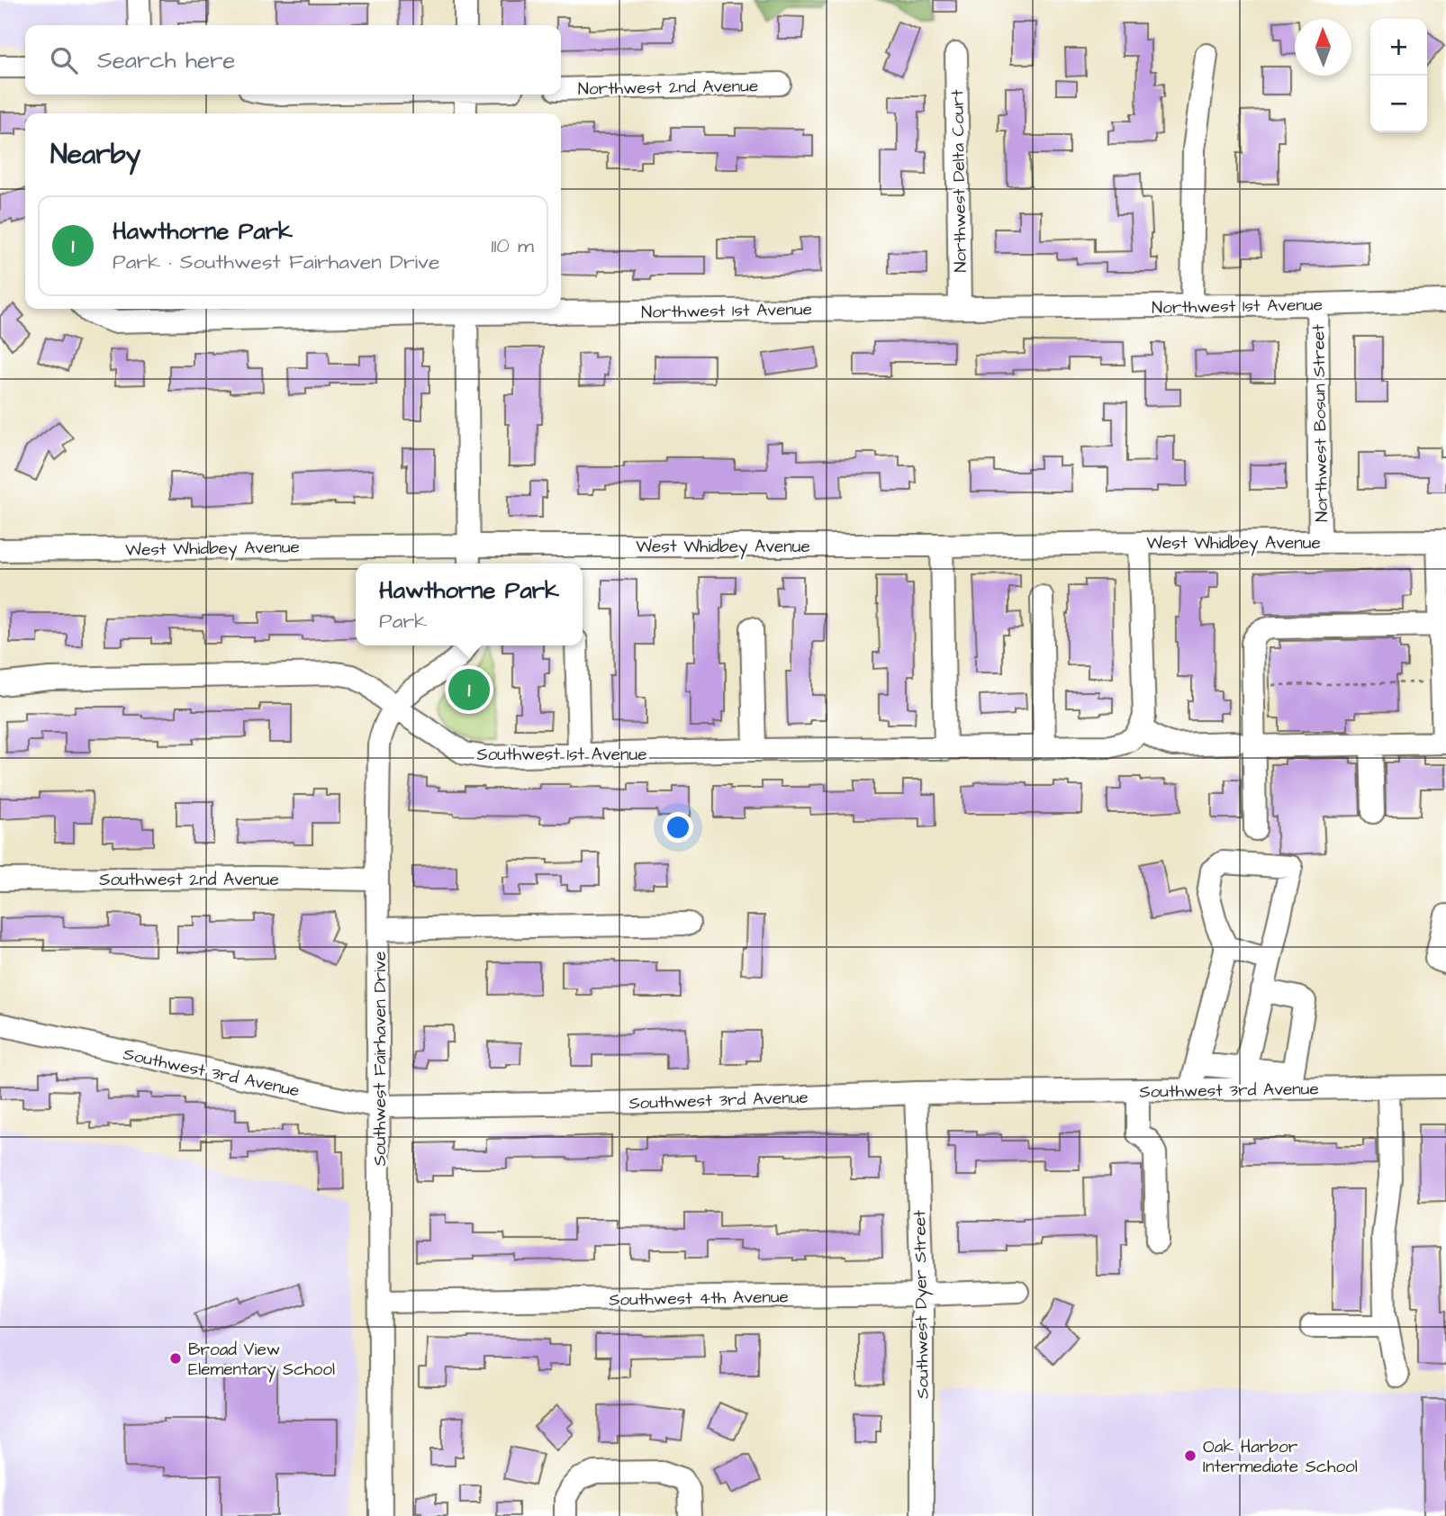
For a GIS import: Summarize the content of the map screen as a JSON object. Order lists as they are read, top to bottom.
{
  "streets": {
    "street": [
      "Northwest 2nd Avenue",
      "Northwest Delta Court",
      "Northwest 1st Avenue",
      "Northwest Bosun Street",
      "West Whidbey Avenue",
      "Southwest 1st Avenue",
      "Southwest 2nd Avenue",
      "Southwest Fairhaven Drive",
      "Southwest 3rd Avenue",
      "Southwest 4th Avenue",
      "Southwest Dyer Street"
    ]
  },
  "crossings": [
    ["Northwest Delta Court", "Northwest 1st Avenue"],
    ["Northwest 1st Avenue", "Northwest Bosun Street"],
    ["Northwest Bosun Street", "West Whidbey Avenue"],
    ["Southwest 1st Avenue", "Southwest Fairhaven Drive"],
    ["Southwest 2nd Avenue", "Southwest Fairhaven Drive"],
    ["Southwest Fairhaven Drive", "Southwest 3rd Avenue"],
    ["Southwest Fairhaven Drive", "Southwest 4th Avenue"],
    ["Southwest 3rd Avenue", "Southwest Dyer Street"],
    ["Southwest 4th Avenue", "Southwest Dyer Street"]
  ],
  "places": ["Broad View Elementary School", "Oak Harbor Intermediate School"],
  "north": "top",
  "page": {
    "map_buttons": ["+", "−"],
    "search": "Search here",
    "heading": "Nearby",
    "list": [
      {
        "mark": "1",
        "name": "Hawthorne Park",
        "note": "Park · Southwest Fairhaven Drive",
        "value": "110 m"
      }
    ],
    "popup": ["Hawthorne Park", "Park"],
    "pins": "1"
  }
}
